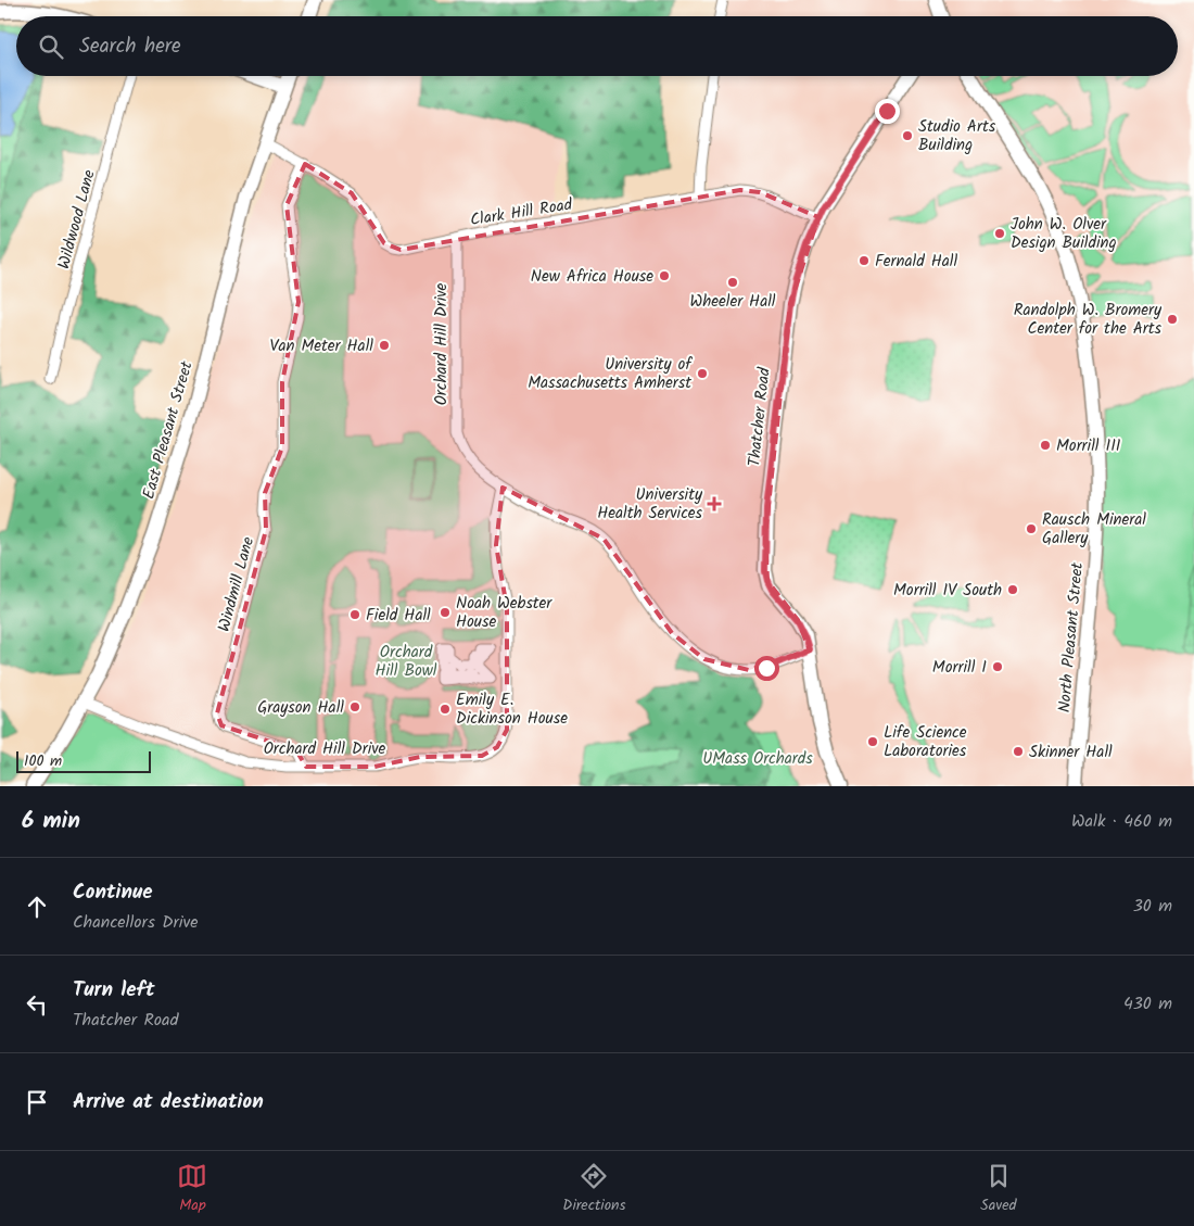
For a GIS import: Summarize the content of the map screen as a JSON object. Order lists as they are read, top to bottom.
{
  "streets": {
    "main road": ["Thatcher Road", "East Pleasant Street", "North Pleasant Street"],
    "street": [
      "Clark Hill Road",
      "Wildwood Lane",
      "Orchard Hill Drive",
      "Windmill Lane"
    ]
  },
  "crossings": [
    ["Clark Hill Road", "Orchard Hill Drive"],
    ["Clark Hill Road", "Thatcher Road"],
    ["Clark Hill Road", "East Pleasant Street"],
    ["Clark Hill Road", "Windmill Lane"],
    ["Orchard Hill Drive", "East Pleasant Street"],
    ["Orchard Hill Drive", "Windmill Lane"]
  ],
  "parks": ["Orchard Hill Bowl", "UMass Orchards"],
  "places": {
    "other": [
      "Studio Arts Building",
      "John W. Olver Design Building",
      "Fernald Hall",
      "New Africa House",
      "Wheeler Hall",
      "Randolph W. Bromery Center for the Arts",
      "Van Meter Hall",
      "University of Massachusetts Amherst",
      "Morrill III",
      "Rausch Mineral Gallery",
      "Morrill IV South",
      "Noah Webster House",
      "Field Hall",
      "Morrill I",
      "Grayson Hall",
      "Emily E. Dickinson House",
      "Life Science Laboratories",
      "Skinner Hall"
    ],
    "health": ["University Health Services"]
  },
  "scale_bar": "100 m",
  "page": {
    "search": "Search here",
    "scale": "100 m",
    "heading": ["6 min", "Walk · 460 m"],
    "list": [
      ["Continue", "Chancellors Drive", "30 m"],
      ["Turn left", "Thatcher Road", "430 m"],
      "Arrive at destination"
    ],
    "nav": ["Map", "Directions", "Saved"]
  }
}
